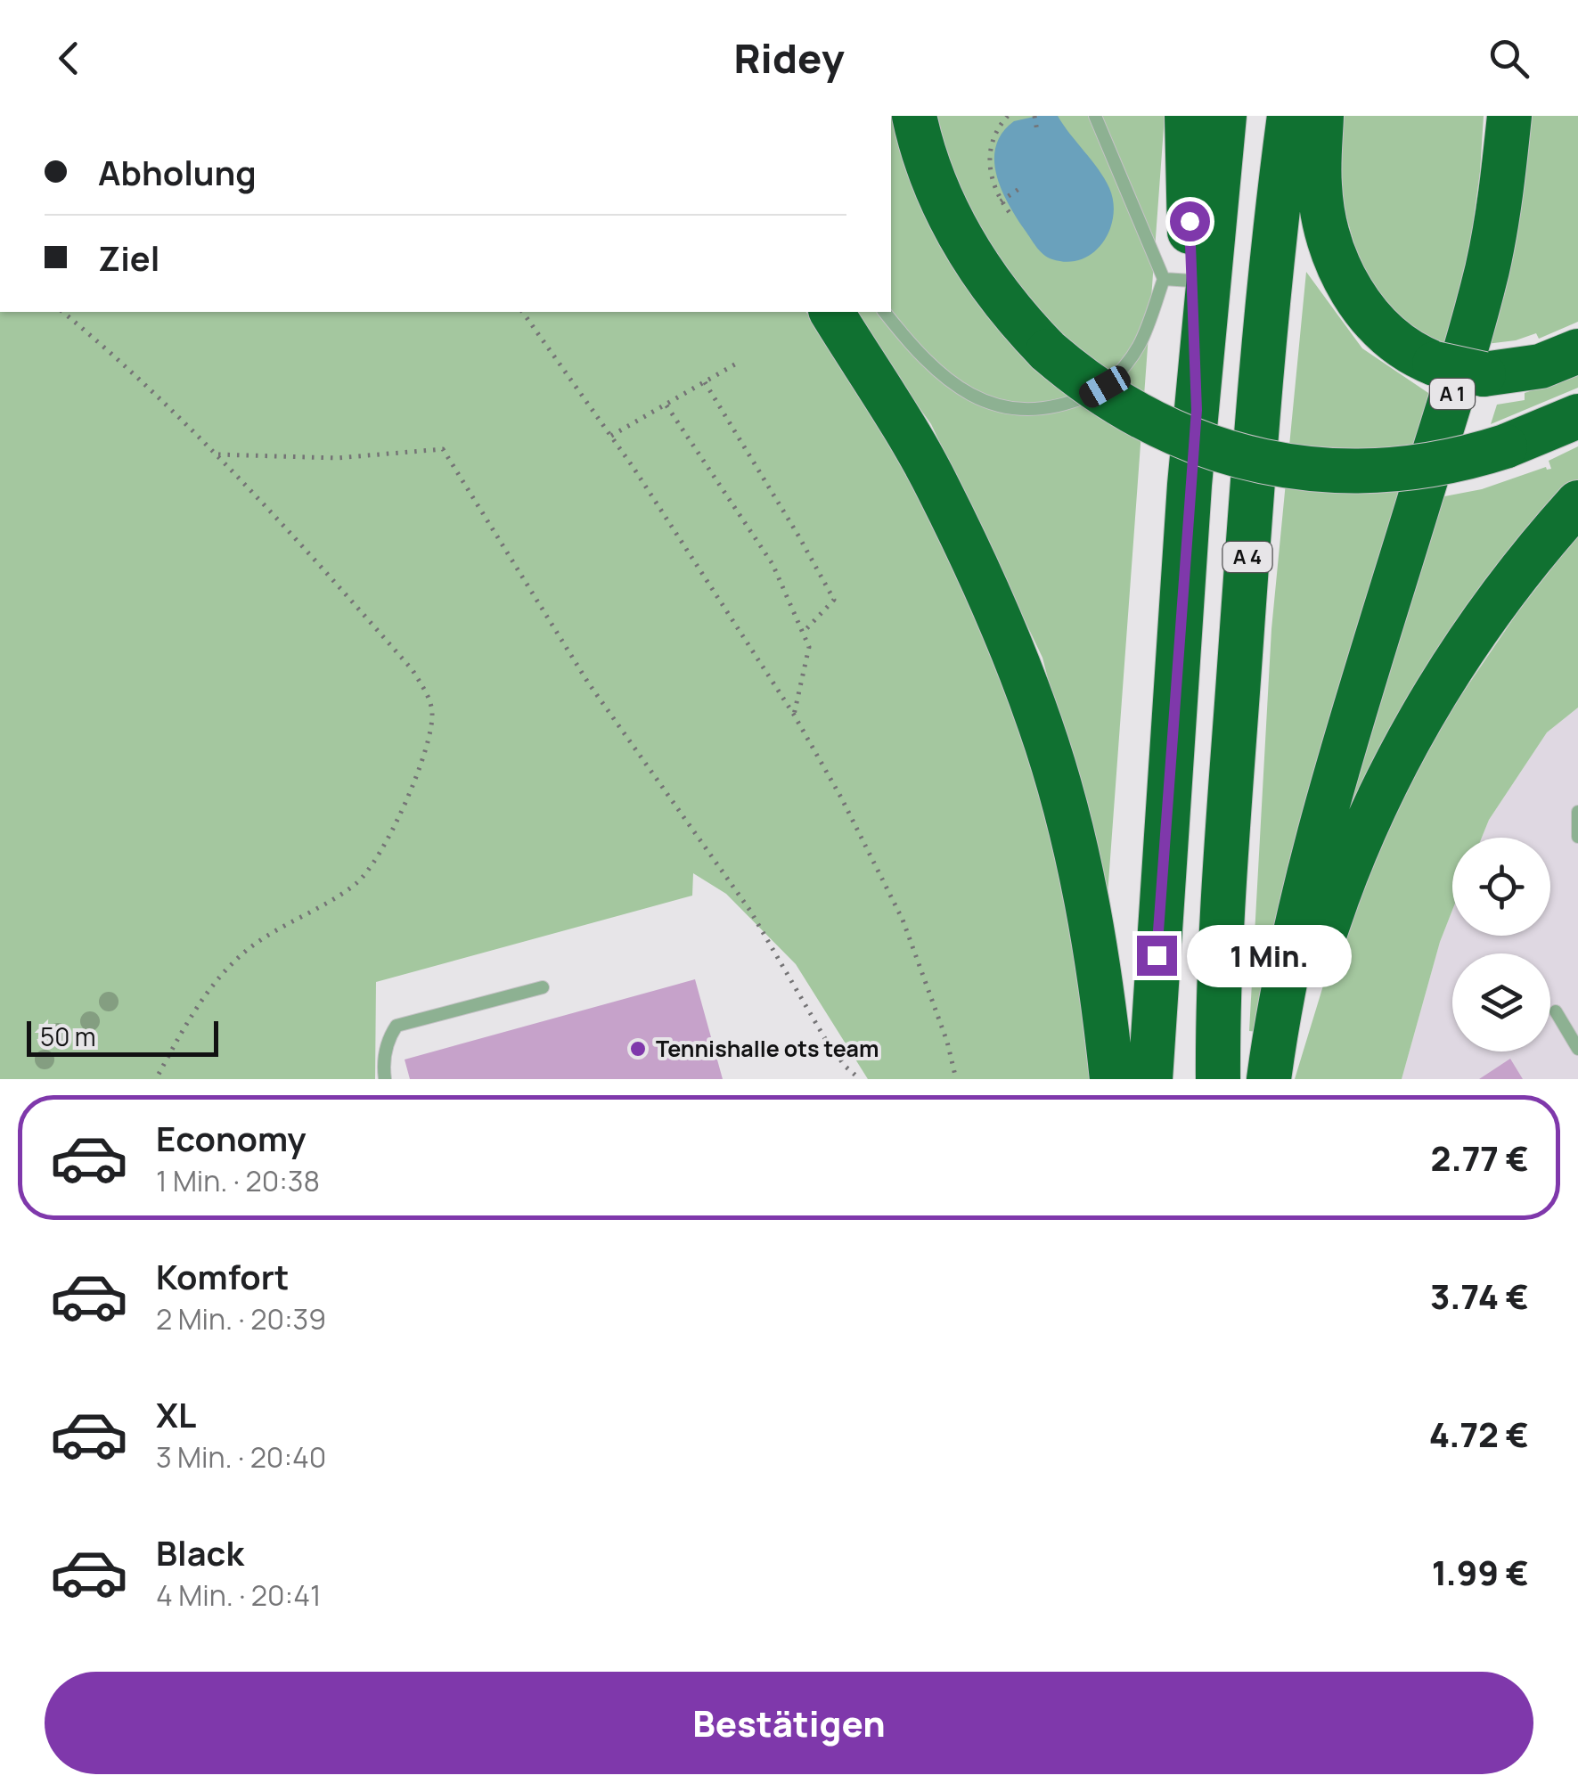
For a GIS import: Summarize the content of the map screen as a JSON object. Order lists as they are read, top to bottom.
{
  "streets": {
    "highway": ["A 1", "A 4"]
  },
  "places": ["Tennishalle ots team"],
  "scale_bar": "50 m",
  "page": {
    "header": "Ridey",
    "banner": ["Abholung", "Ziel"],
    "bubble": "1 Min.",
    "scale": "50 m",
    "list": [
      {
        "name": "Economy",
        "note": "1 Min. · 20:38",
        "value": "2.77 €"
      },
      {
        "name": "Komfort",
        "note": "2 Min. · 20:39",
        "value": "3.74 €"
      },
      {
        "name": "XL",
        "note": "3 Min. · 20:40",
        "value": "4.72 €"
      },
      {
        "name": "Black",
        "note": "4 Min. · 20:41",
        "value": "1.99 €"
      }
    ],
    "buttons": "Bestätigen"
  }
}
